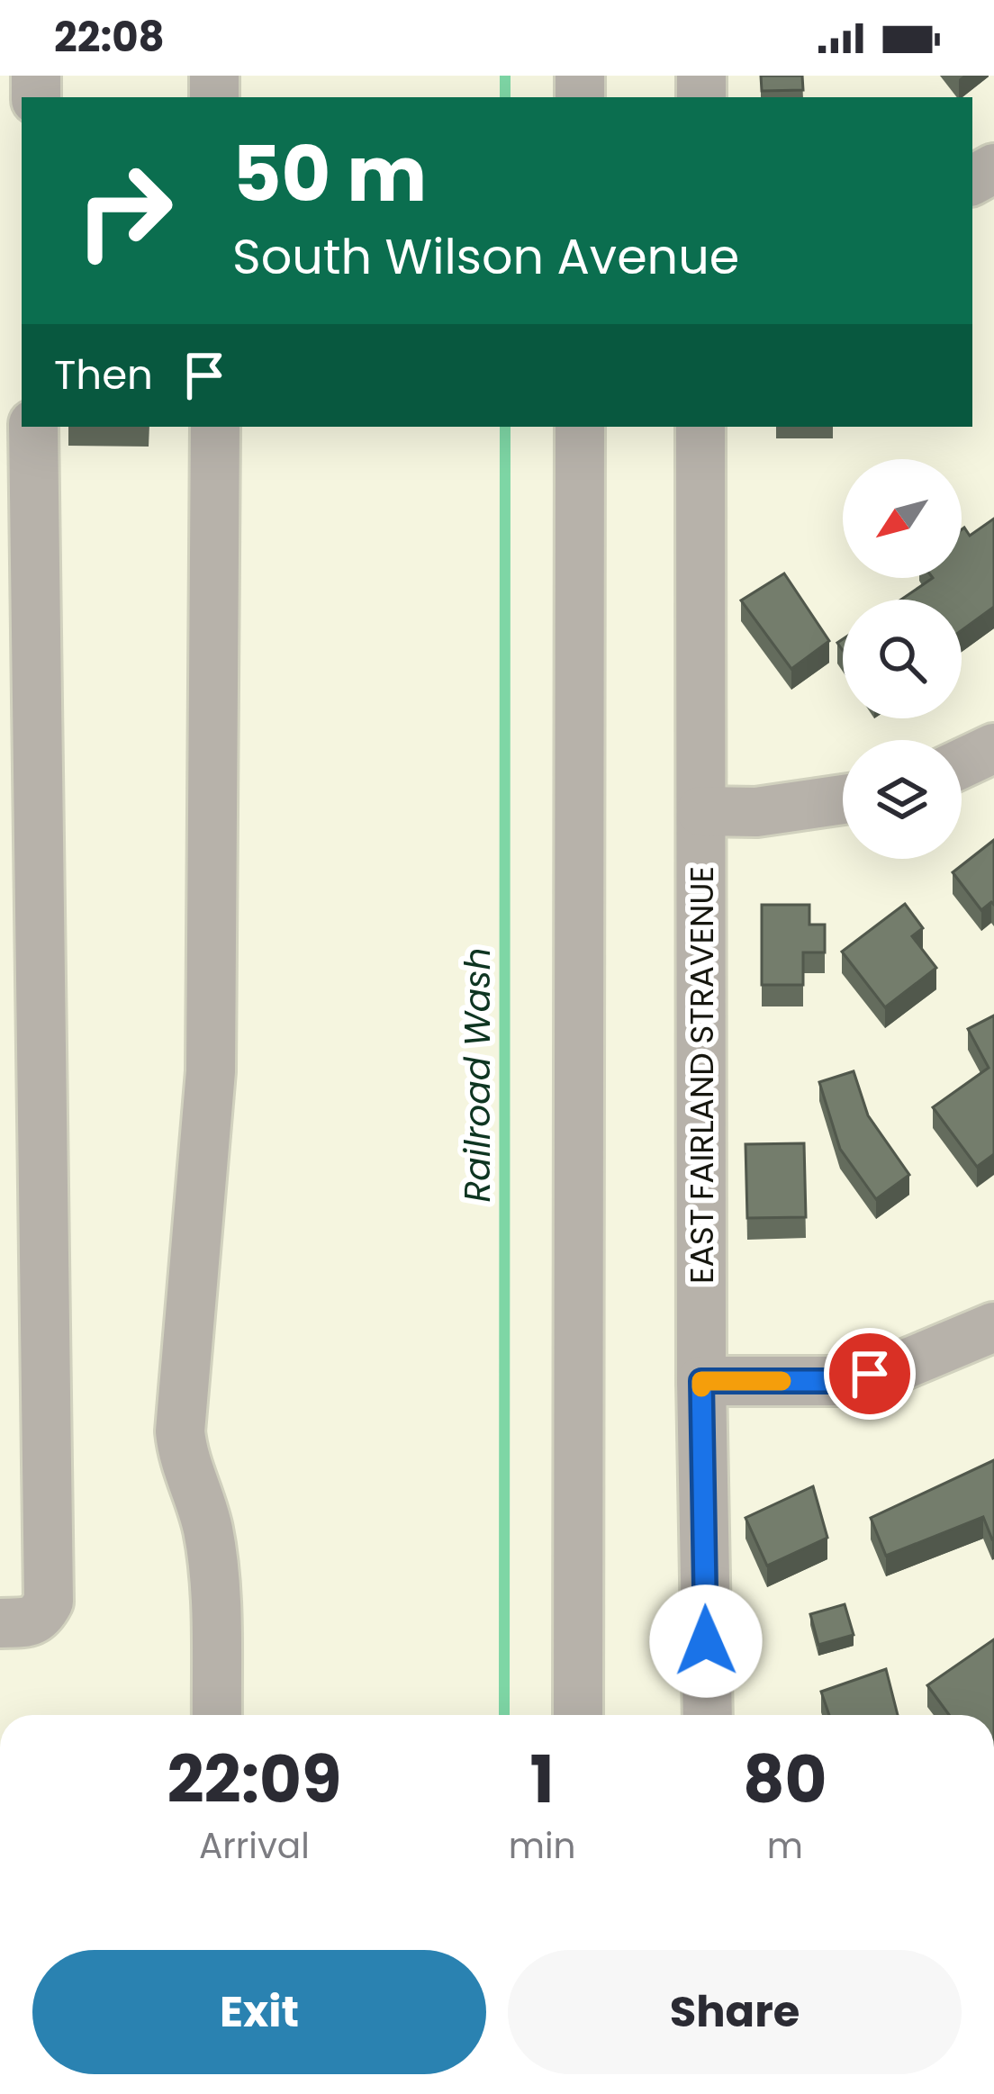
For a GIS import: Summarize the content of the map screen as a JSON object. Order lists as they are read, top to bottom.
{
  "streets": {
    "street": ["EAST FAIRLAND STRAVENUE"]
  },
  "water": ["Railroad Wash"],
  "north": "bottom left",
  "page": {
    "status": "22:08",
    "turn": ["50 m", "South Wilson Avenue"],
    "then": "Then",
    "eta": [
      "22:09",
      "Arrival",
      "1",
      "min",
      "80",
      "m"
    ],
    "buttons": ["Exit", "Share"]
  }
}
